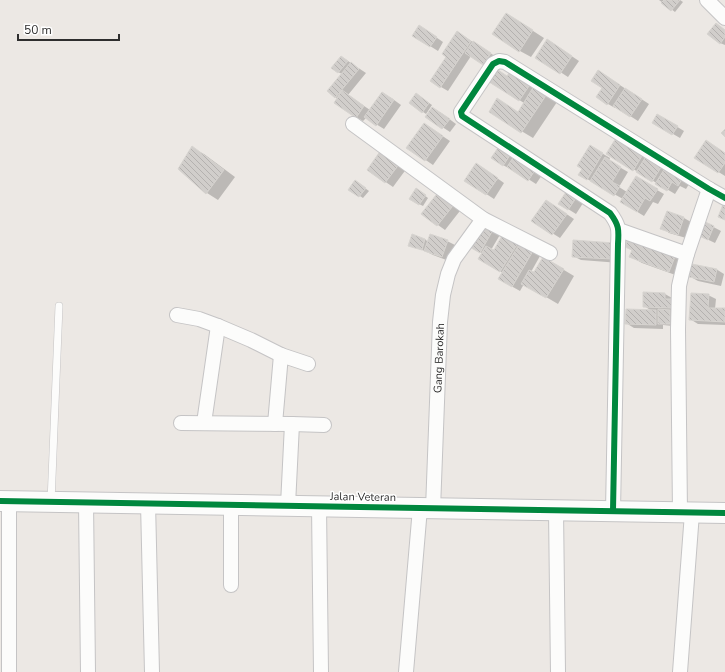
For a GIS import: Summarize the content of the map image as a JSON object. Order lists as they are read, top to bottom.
{
  "streets": {
    "street": ["Gang Barokah", "Jalan Veteran"]
  },
  "crossings": [
    ["Gang Barokah", "Jalan Veteran"]
  ],
  "scale_bar": "50 m"
}
